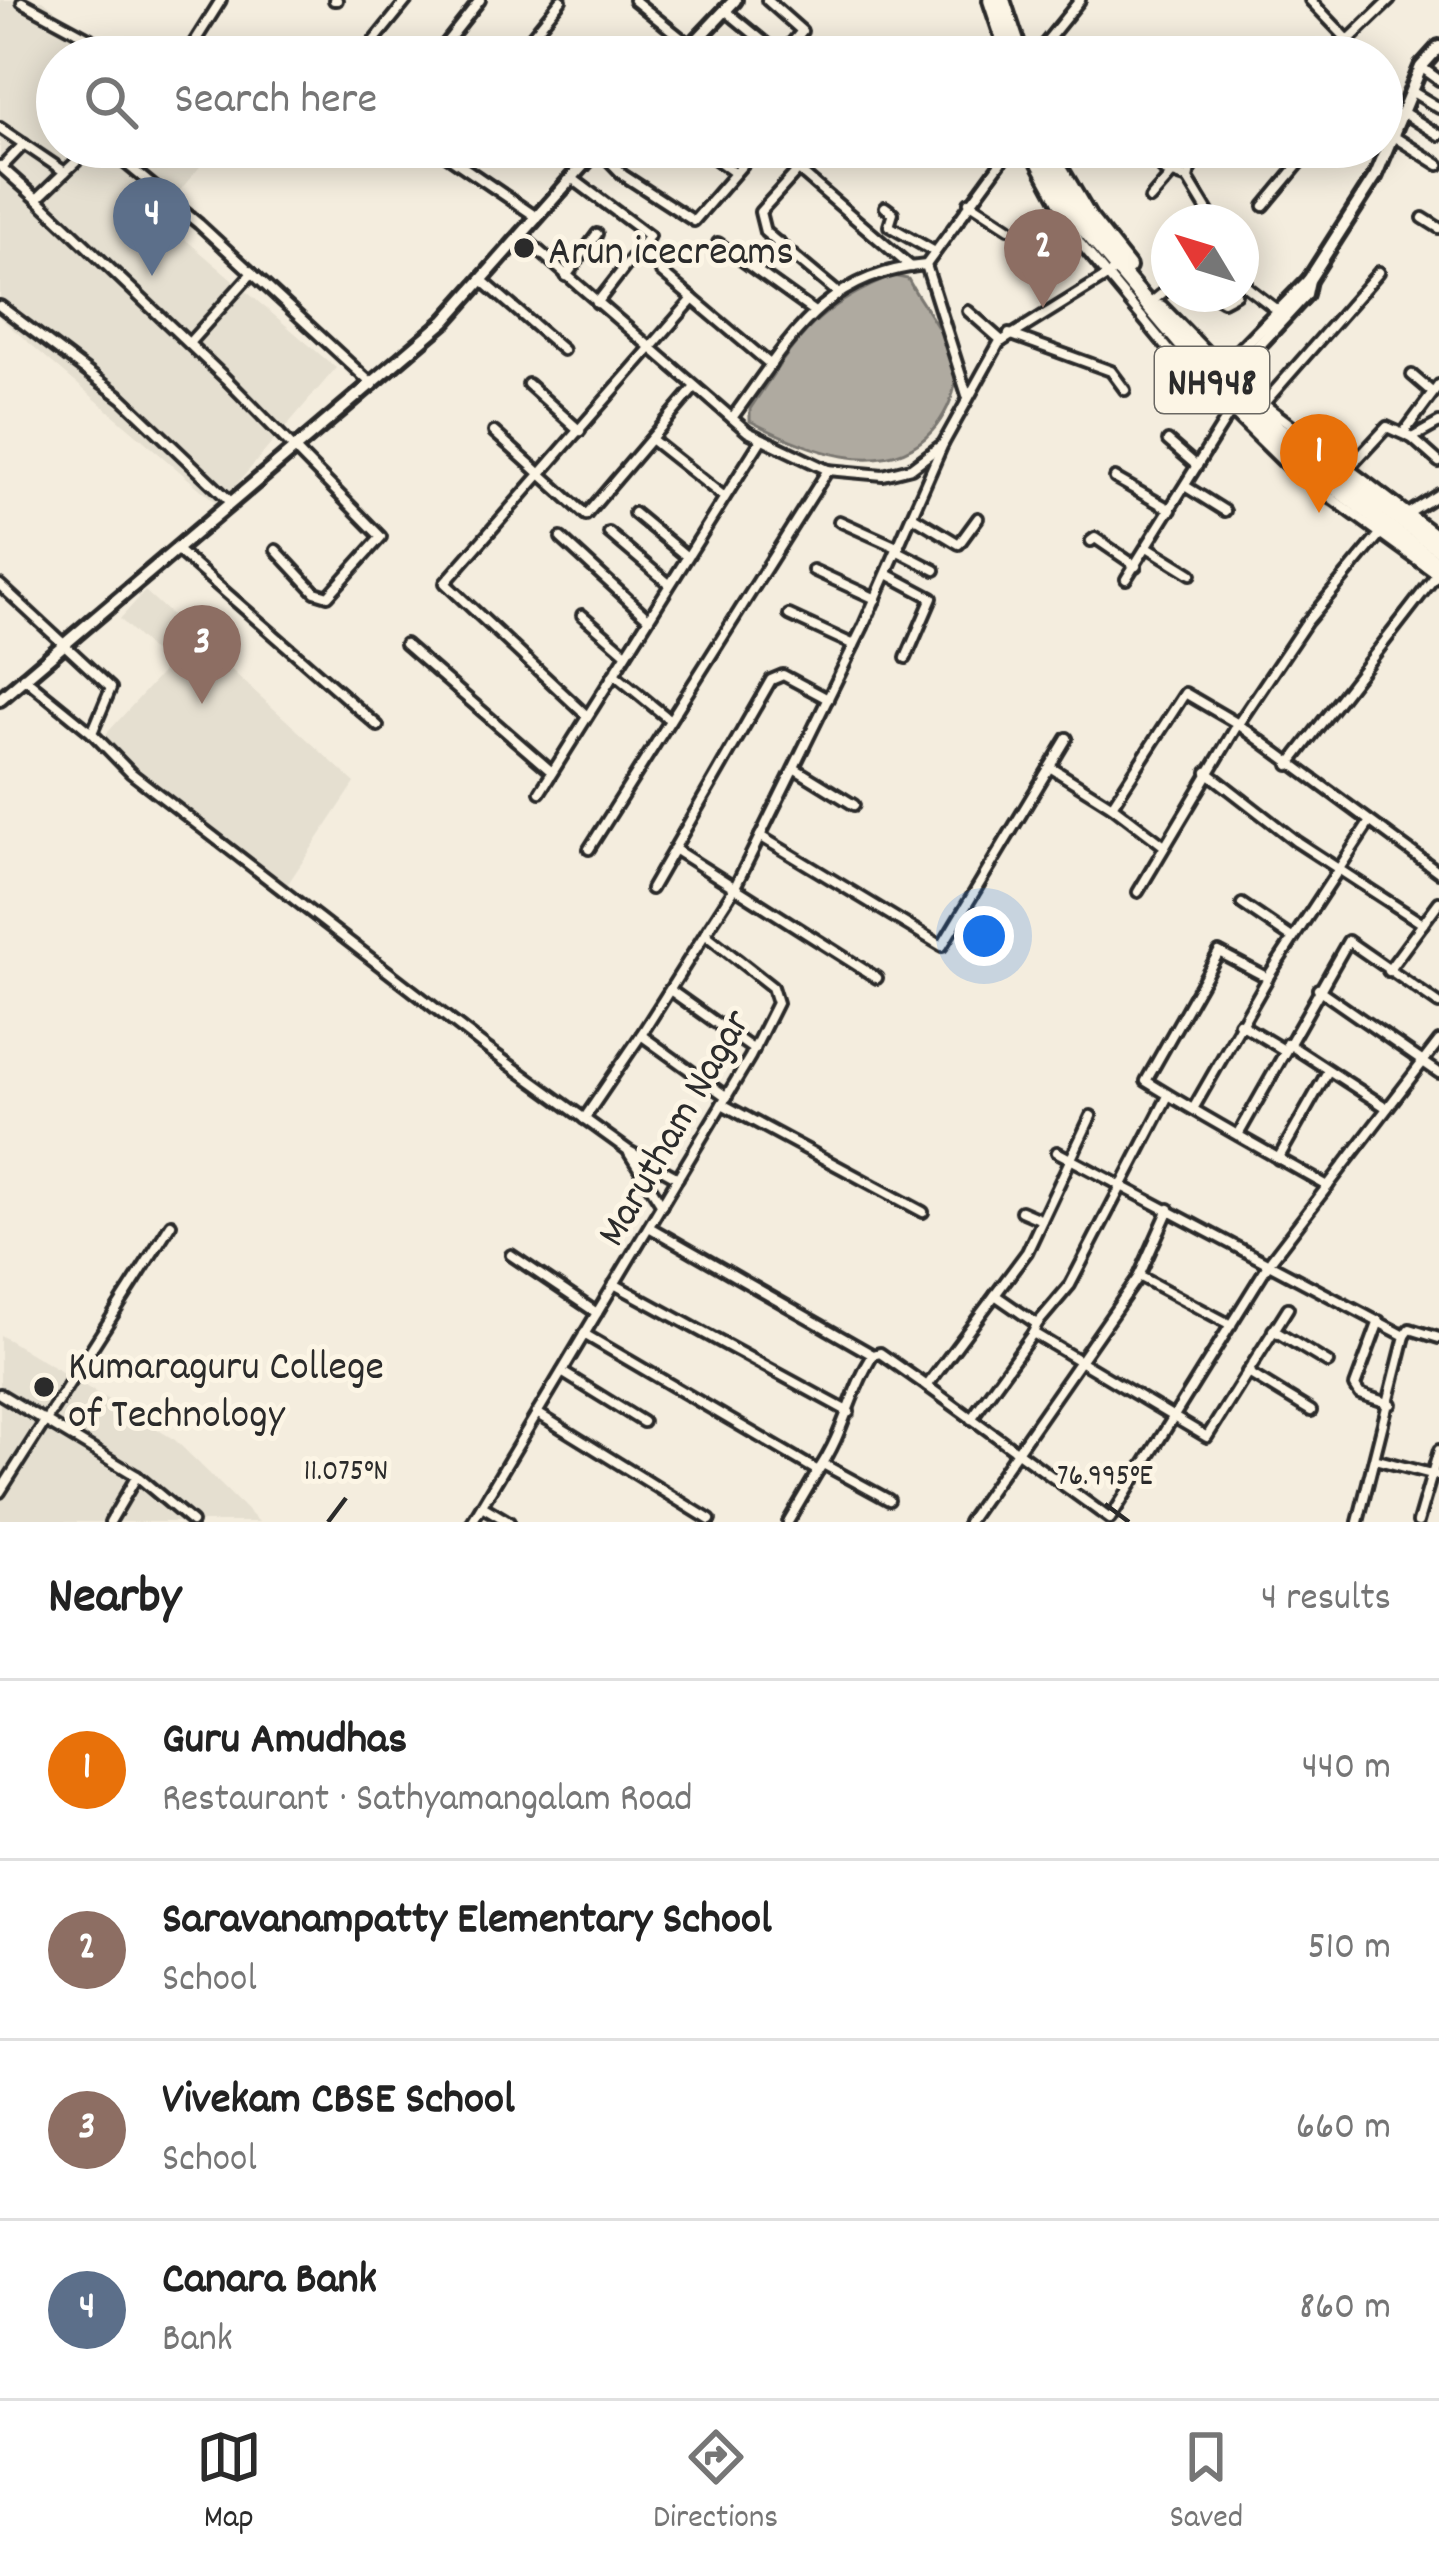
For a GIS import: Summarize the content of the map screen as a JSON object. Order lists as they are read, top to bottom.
{
  "streets": {
    "highway": ["NH948"],
    "street": ["Marutham Nagar"]
  },
  "places": ["Arun icecreams", "Kumaraguru College of Technology"],
  "north": "top left",
  "page": {
    "search": "Search here",
    "pins": [
      "4",
      "2",
      "1",
      "3"
    ],
    "heading": ["Nearby", "4 results"],
    "list": [
      {
        "mark": "1",
        "name": "Guru Amudhas",
        "note": "Restaurant · Sathyamangalam Road",
        "value": "440 m"
      },
      {
        "mark": "2",
        "name": "Saravanampatty Elementary School",
        "note": "School",
        "value": "510 m"
      },
      {
        "mark": "3",
        "name": "Vivekam CBSE School",
        "note": "School",
        "value": "660 m"
      },
      {
        "mark": "4",
        "name": "Canara Bank",
        "note": "Bank",
        "value": "860 m"
      }
    ],
    "nav": ["Map", "Directions", "Saved"]
  },
  "coordinates": ["11.075°N", "76.995°E"]
}
